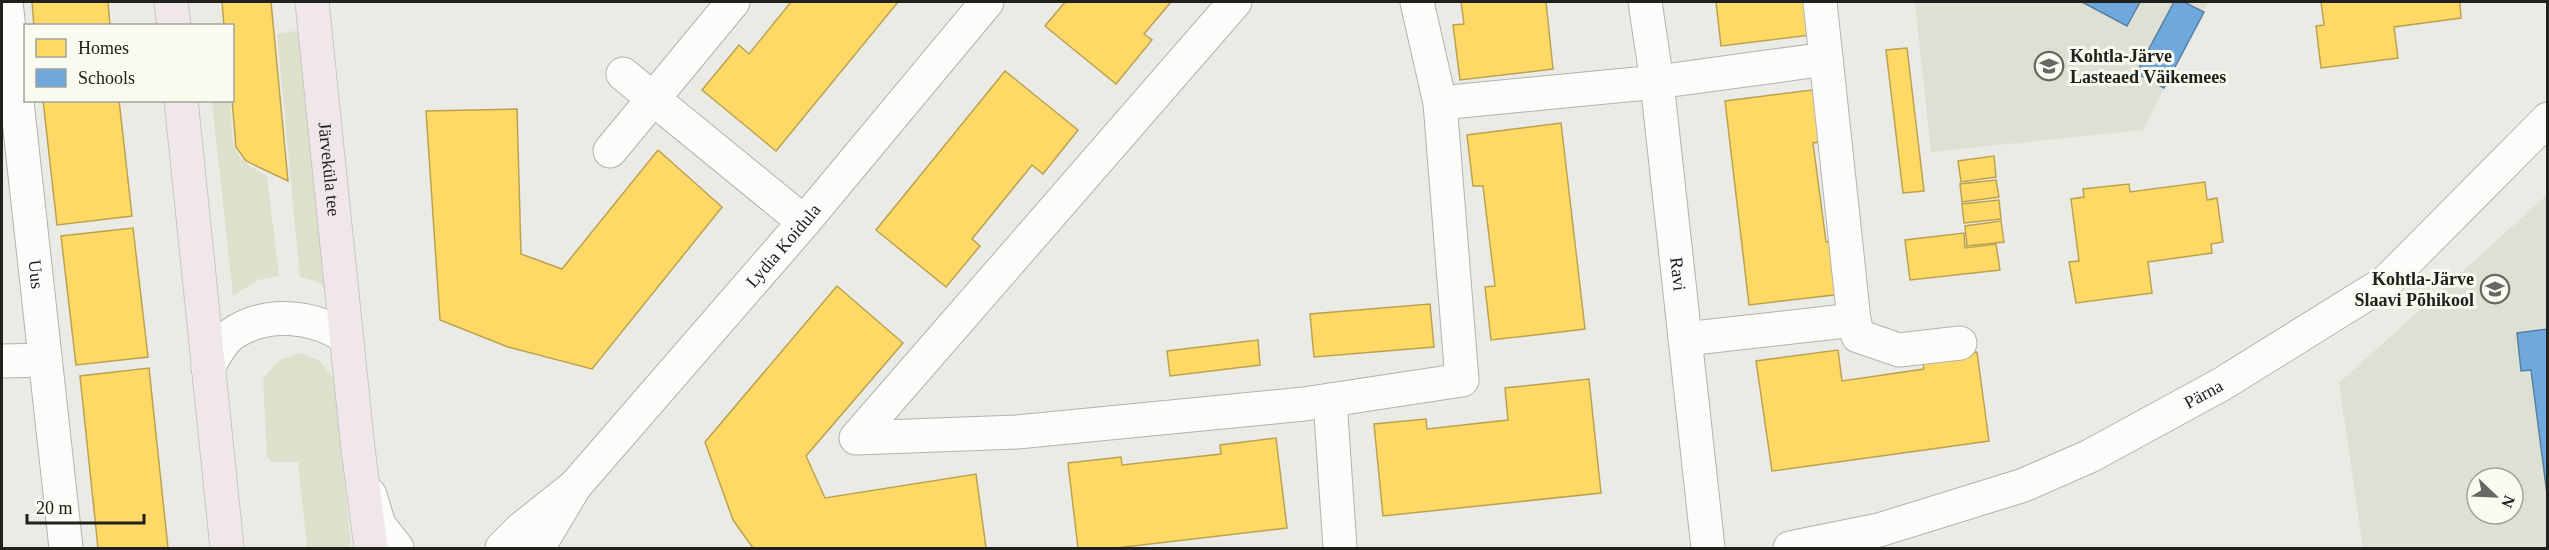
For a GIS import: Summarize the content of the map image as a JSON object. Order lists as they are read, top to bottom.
{
  "streets": {
    "main road": ["Järveküla tee"],
    "street": [
      "Lydia Koidula",
      "Uus",
      "Ravi",
      "Pärna"
    ]
  },
  "places": {
    "school or university": ["Kohtla-Järve Lasteaed Väikemees", "Kohtla-Järve Slaavi Põhikool"]
  },
  "legend": ["Homes", "Schools"],
  "scale_bar": "20 m",
  "north": "bottom right"
}
